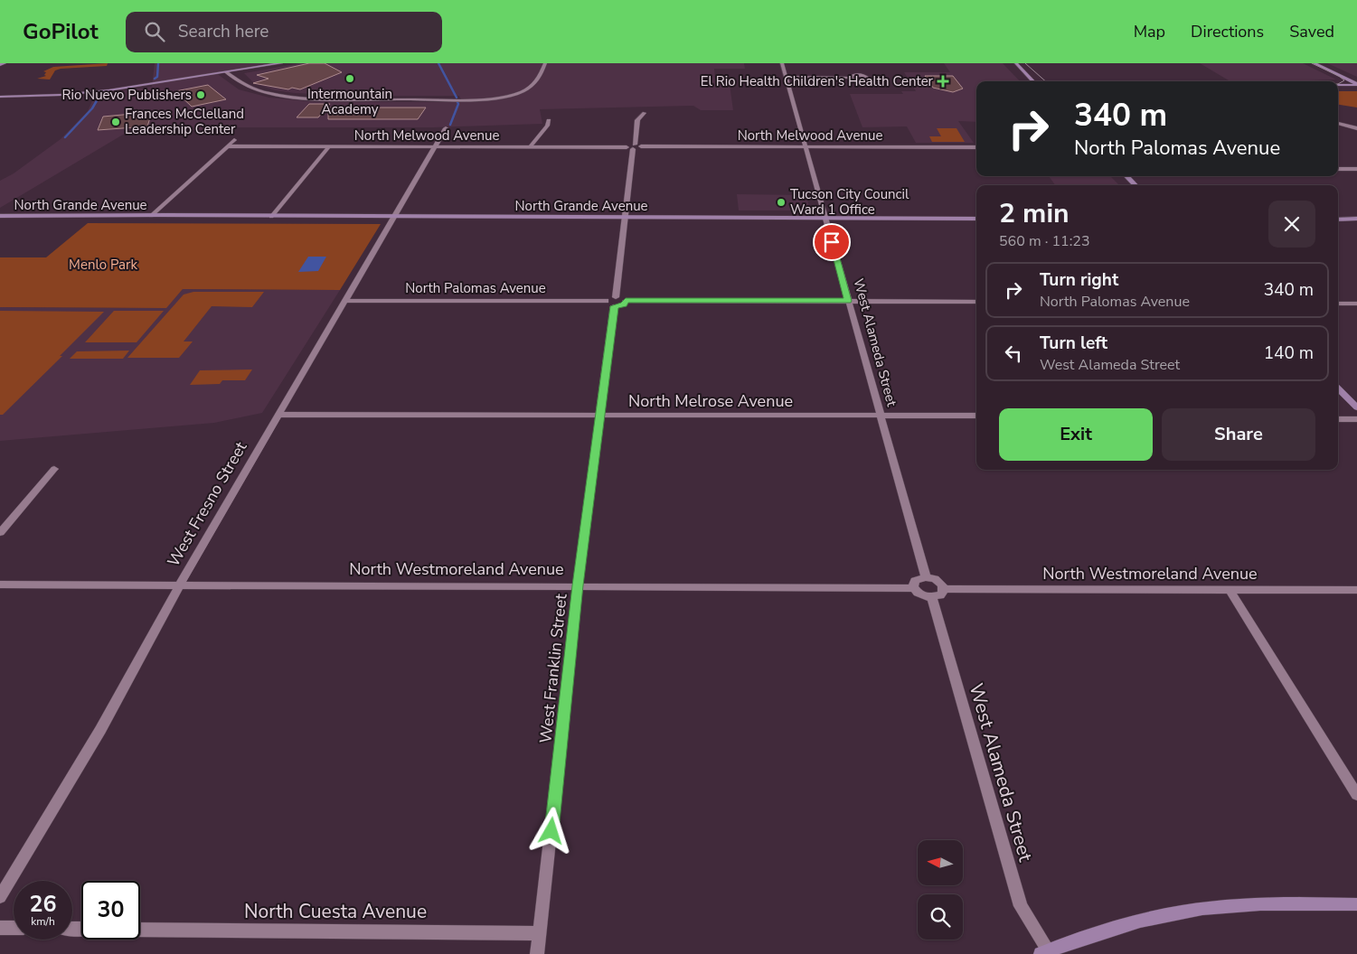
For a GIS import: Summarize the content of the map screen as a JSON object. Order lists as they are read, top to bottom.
{
  "streets": {
    "main road": ["North Grande Avenue"],
    "street": [
      "North Melwood Avenue",
      "North Palomas Avenue",
      "West Alameda Street",
      "North Melrose Avenue",
      "West Fresno Street",
      "North Westmoreland Avenue",
      "West Franklin Street",
      "North Cuesta Avenue"
    ]
  },
  "crossings": [
    ["North Melwood Avenue", "West Alameda Street"],
    ["North Melwood Avenue", "West Fresno Street"],
    ["North Melwood Avenue", "West Franklin Street"],
    ["North Grande Avenue", "West Alameda Street"],
    ["North Grande Avenue", "West Fresno Street"],
    ["North Grande Avenue", "West Franklin Street"],
    ["North Palomas Avenue", "West Fresno Street"],
    ["North Palomas Avenue", "West Franklin Street"],
    ["West Alameda Street", "North Melrose Avenue"],
    ["West Alameda Street", "North Westmoreland Avenue"],
    ["North Melrose Avenue", "West Fresno Street"],
    ["North Melrose Avenue", "West Franklin Street"],
    ["West Fresno Street", "North Westmoreland Avenue"],
    ["North Westmoreland Avenue", "West Franklin Street"],
    ["West Franklin Street", "North Cuesta Avenue"]
  ],
  "parks": ["Menlo Park"],
  "places": {
    "other": [
      "Intermountain Academy",
      "Rio Nuevo Publishers",
      "Frances McClelland Leadership Center",
      "Tucson City Council Ward 1 Office"
    ],
    "health": ["El Rio Health Children's Health Center"]
  },
  "north": "left",
  "page": {
    "header": "GoPilot",
    "search": "Search here",
    "nav": ["Map", "Directions", "Saved"],
    "turn": ["340 m", "North Palomas Avenue"],
    "heading": ["2 min", "560 m · 11:23"],
    "list": [
      {
        "name": "Turn right",
        "note": "North Palomas Avenue",
        "value": "340 m"
      },
      {
        "name": "Turn left",
        "note": "West Alameda Street",
        "value": "140 m"
      }
    ],
    "buttons": ["Exit", "Share"],
    "speed": "26 km/h",
    "limit": "30"
  }
}
